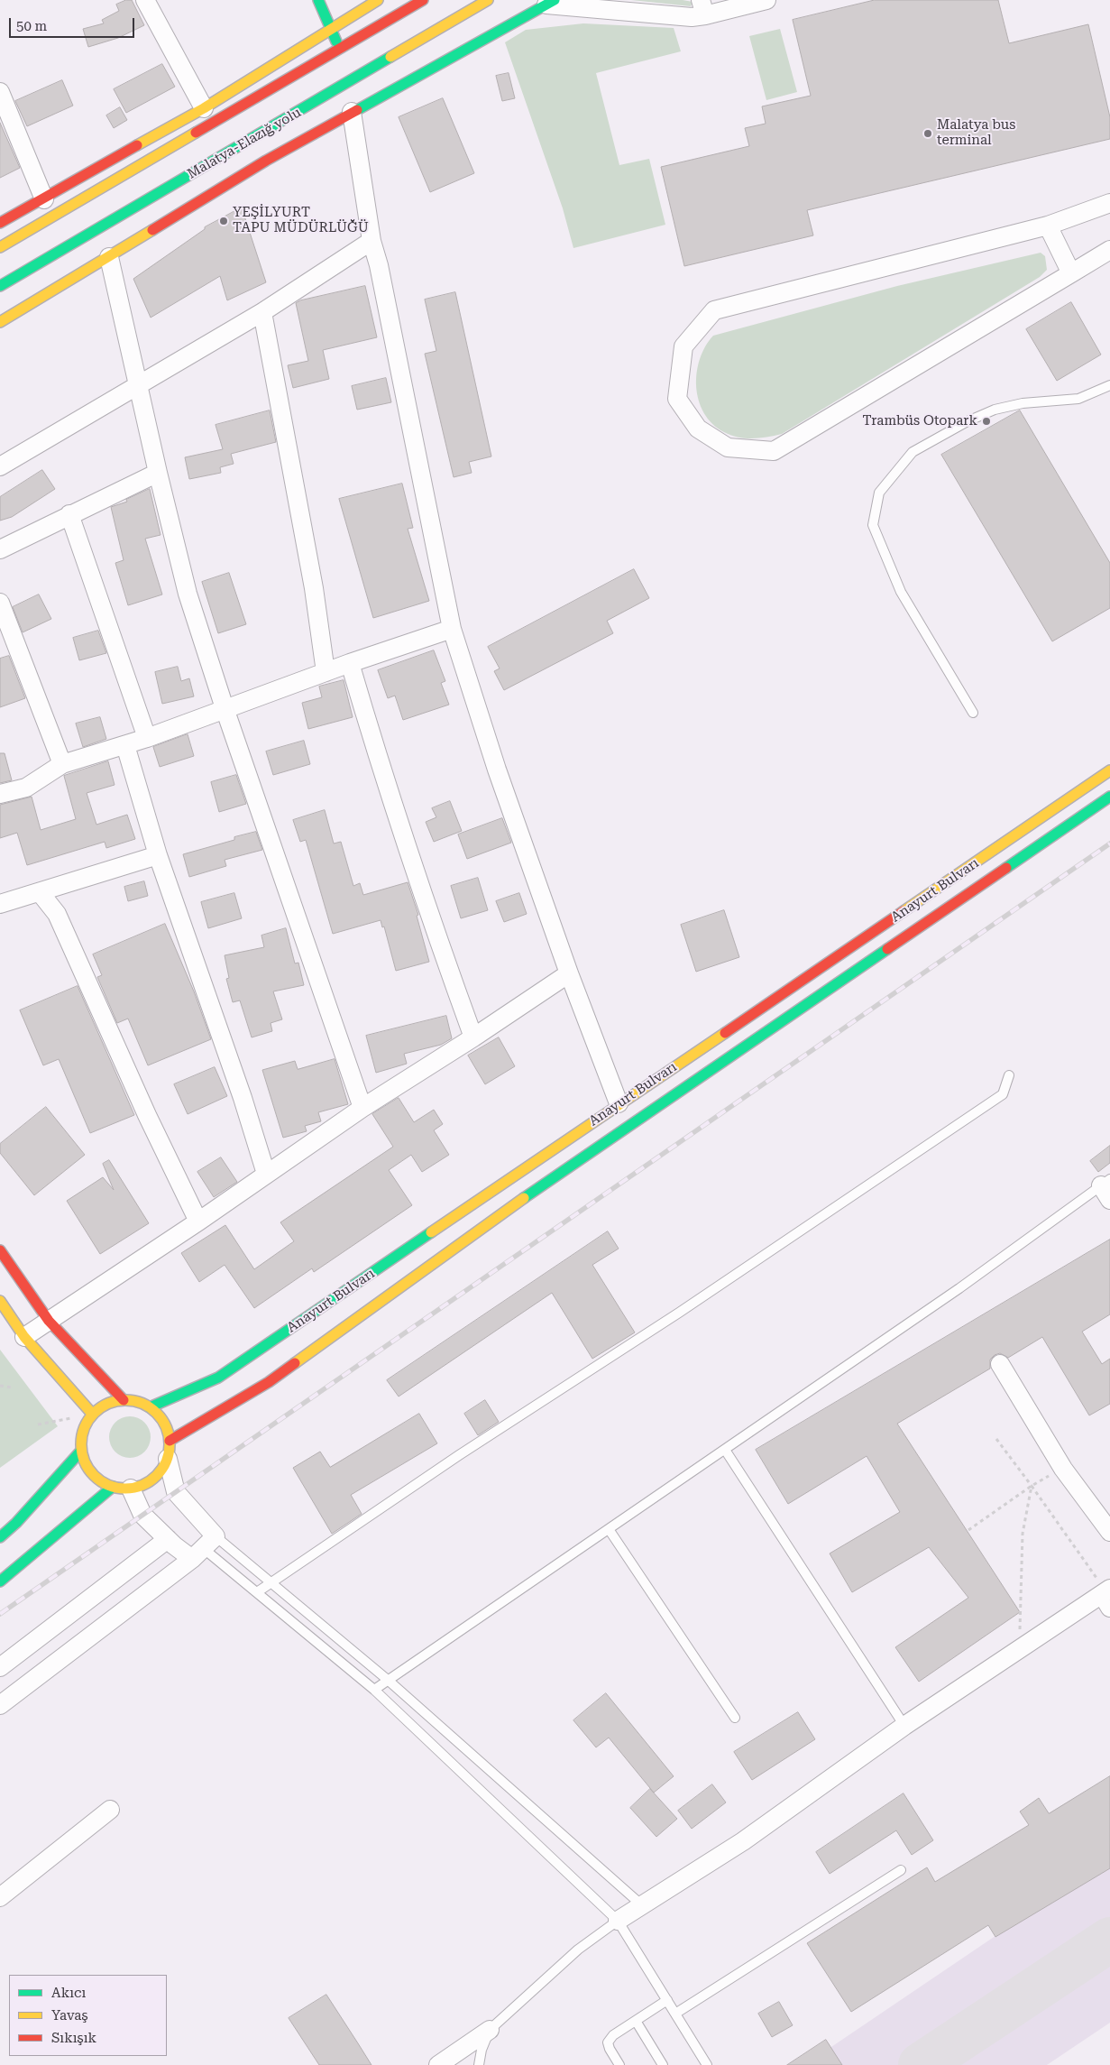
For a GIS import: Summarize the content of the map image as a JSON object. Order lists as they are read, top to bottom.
{
  "streets": {
    "main road": ["Malatya-Elazığ yolu", "Anayurt Bulvarı"]
  },
  "places": ["Malatya bus terminal", "YEŞİLYURT TAPU MÜDÜRLÜĞÜ", "Trambüs Otopark"],
  "legend": ["Akıcı", "Yavaş", "Sıkışık"],
  "scale_bar": "50 m"
}
